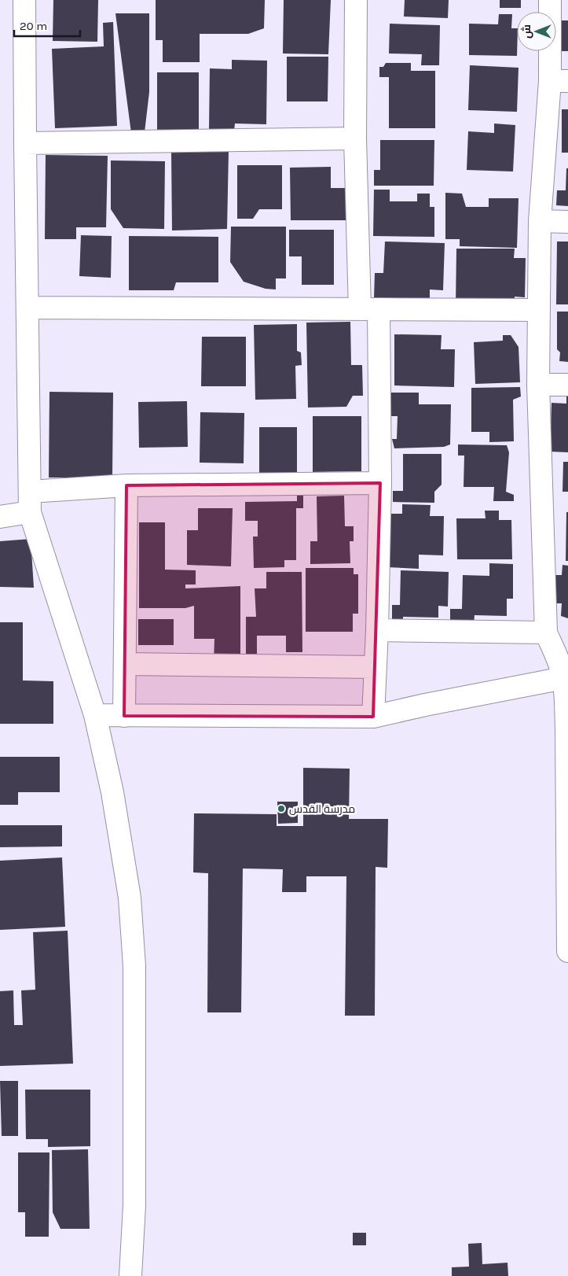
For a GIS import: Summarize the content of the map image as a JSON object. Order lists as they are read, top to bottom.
{
  "places": ["مدرسة القدس"],
  "scale_bar": "20 m",
  "north": "left"
}
